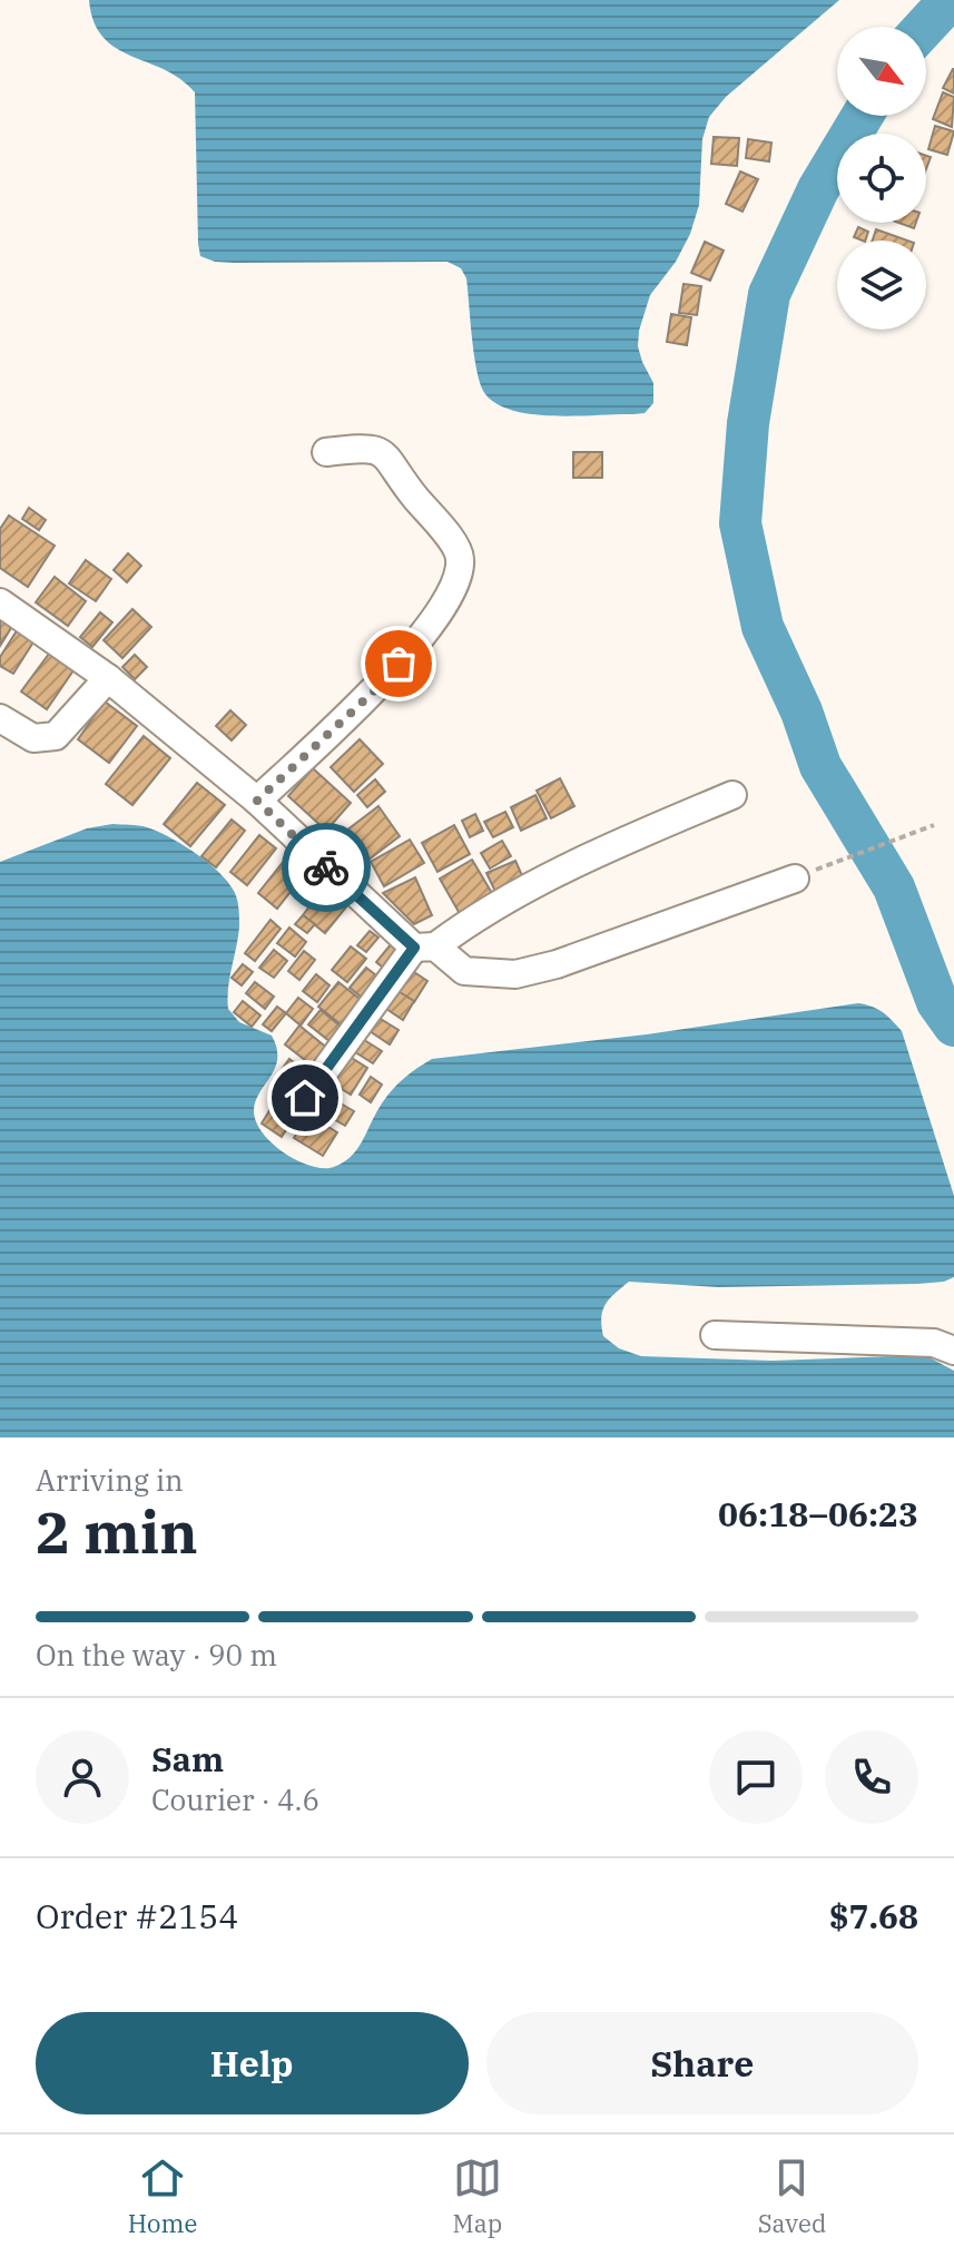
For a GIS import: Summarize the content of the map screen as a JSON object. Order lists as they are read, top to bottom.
{
  "north": "bottom right",
  "page": {
    "heading": ["2 min", "Arriving in", "06:18–06:23"],
    "panel": [
      "Sam",
      "Courier · 4.6",
      "Order #2154",
      "$7.68"
    ],
    "bar": "On the way · 90 m",
    "buttons": ["Help", "Share"],
    "tabs": ["Home", "Map", "Saved"]
  }
}
